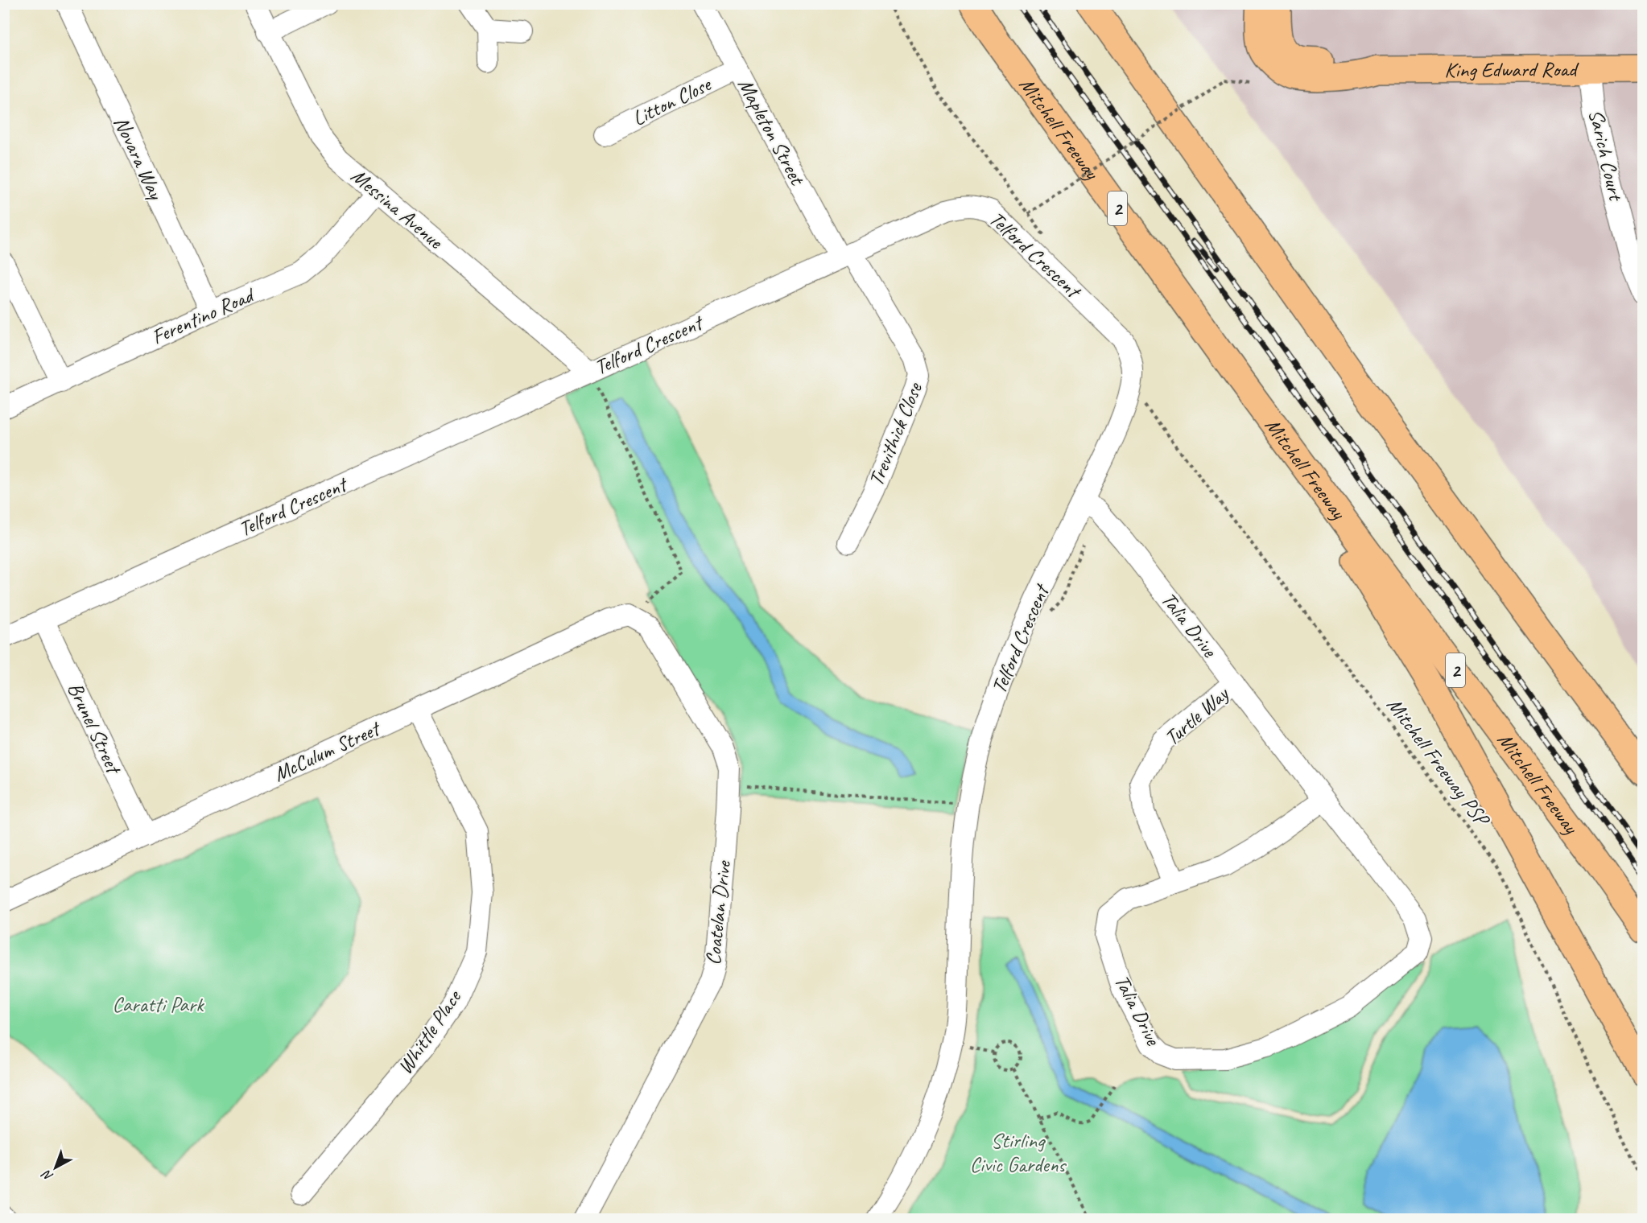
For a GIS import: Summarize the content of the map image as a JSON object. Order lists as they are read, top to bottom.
{
  "streets": {
    "main road": ["King Edward Road", "Mitchell Freeway", "2"],
    "street": [
      "Litton Close",
      "Mapleton Street",
      "Sarich Court",
      "Novara Way",
      "Messina Avenue",
      "Telford Crescent",
      "Ferentino Road",
      "Trevithick Close",
      "Talia Drive",
      "Turtle Way",
      "Brunel Street",
      "McCulum Street",
      "Coatelan Drive",
      "Whittle Place"
    ],
    "path": ["Mitchell Freeway PSP"]
  },
  "crossings": [
    ["King Edward Road", "Sarich Court"],
    ["Litton Close", "Mapleton Street"],
    ["Mapleton Street", "Telford Crescent"],
    ["Mapleton Street", "Trevithick Close"],
    ["Novara Way", "Ferentino Road"],
    ["Messina Avenue", "Telford Crescent"],
    ["Messina Avenue", "Ferentino Road"],
    ["Telford Crescent", "Trevithick Close"],
    ["Telford Crescent", "Talia Drive"],
    ["Telford Crescent", "Brunel Street"],
    ["Talia Drive", "Turtle Way"],
    ["Brunel Street", "McCulum Street"],
    ["McCulum Street", "Coatelan Drive"],
    ["McCulum Street", "Whittle Place"]
  ],
  "parks": ["Caratti Park", "Stirling Civic Gardens"],
  "north": "bottom left"
}
